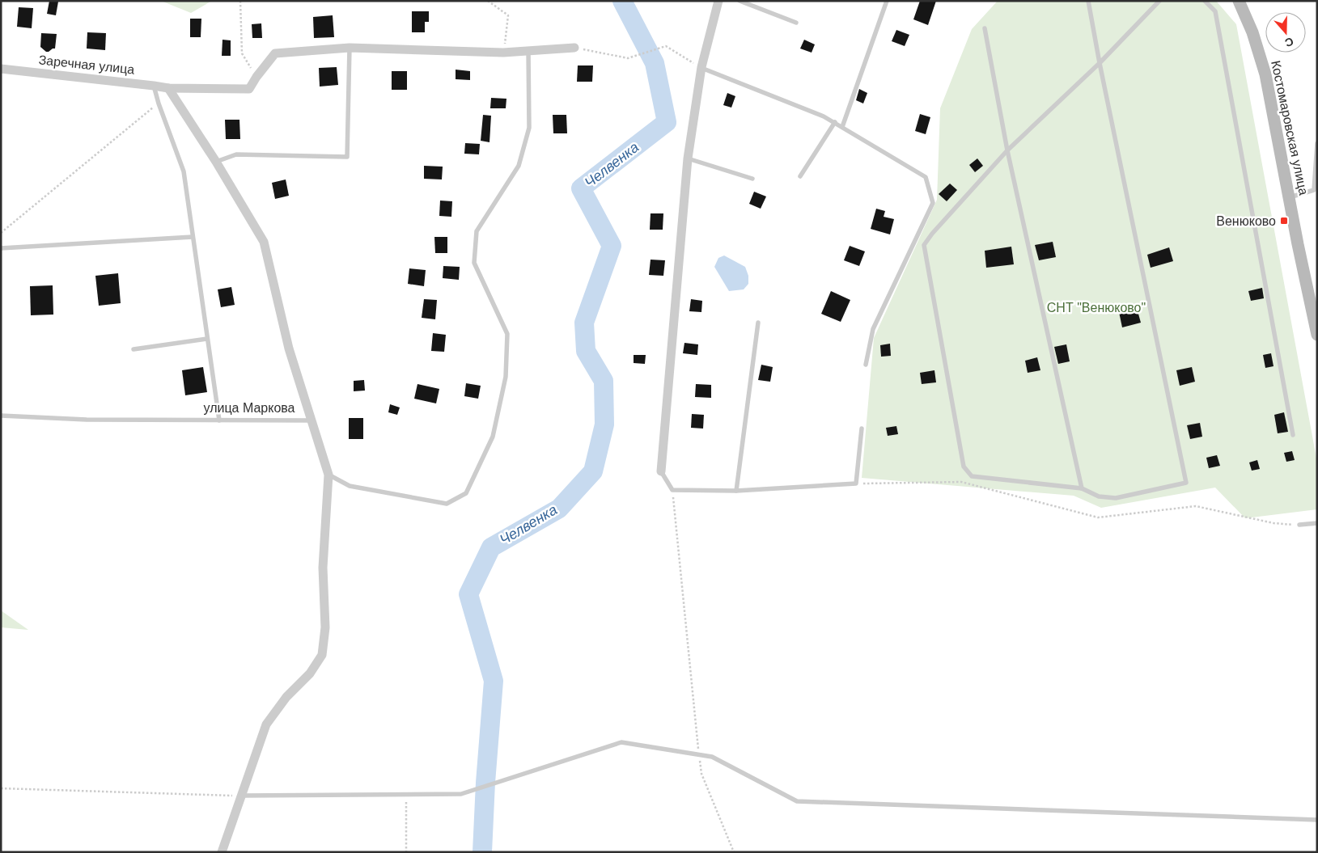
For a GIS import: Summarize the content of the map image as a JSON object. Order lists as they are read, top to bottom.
{
  "streets": {
    "street": ["Заречная улица", "Костомаровская улица", "улица Маркова"]
  },
  "crossings": [
    ["Заречная улица", "улица Маркова"]
  ],
  "water": ["Челвенка"],
  "parks": ["СНТ \"Венюково\""],
  "places": {
    "transit": ["Венюково"]
  },
  "north": "bottom"
}
